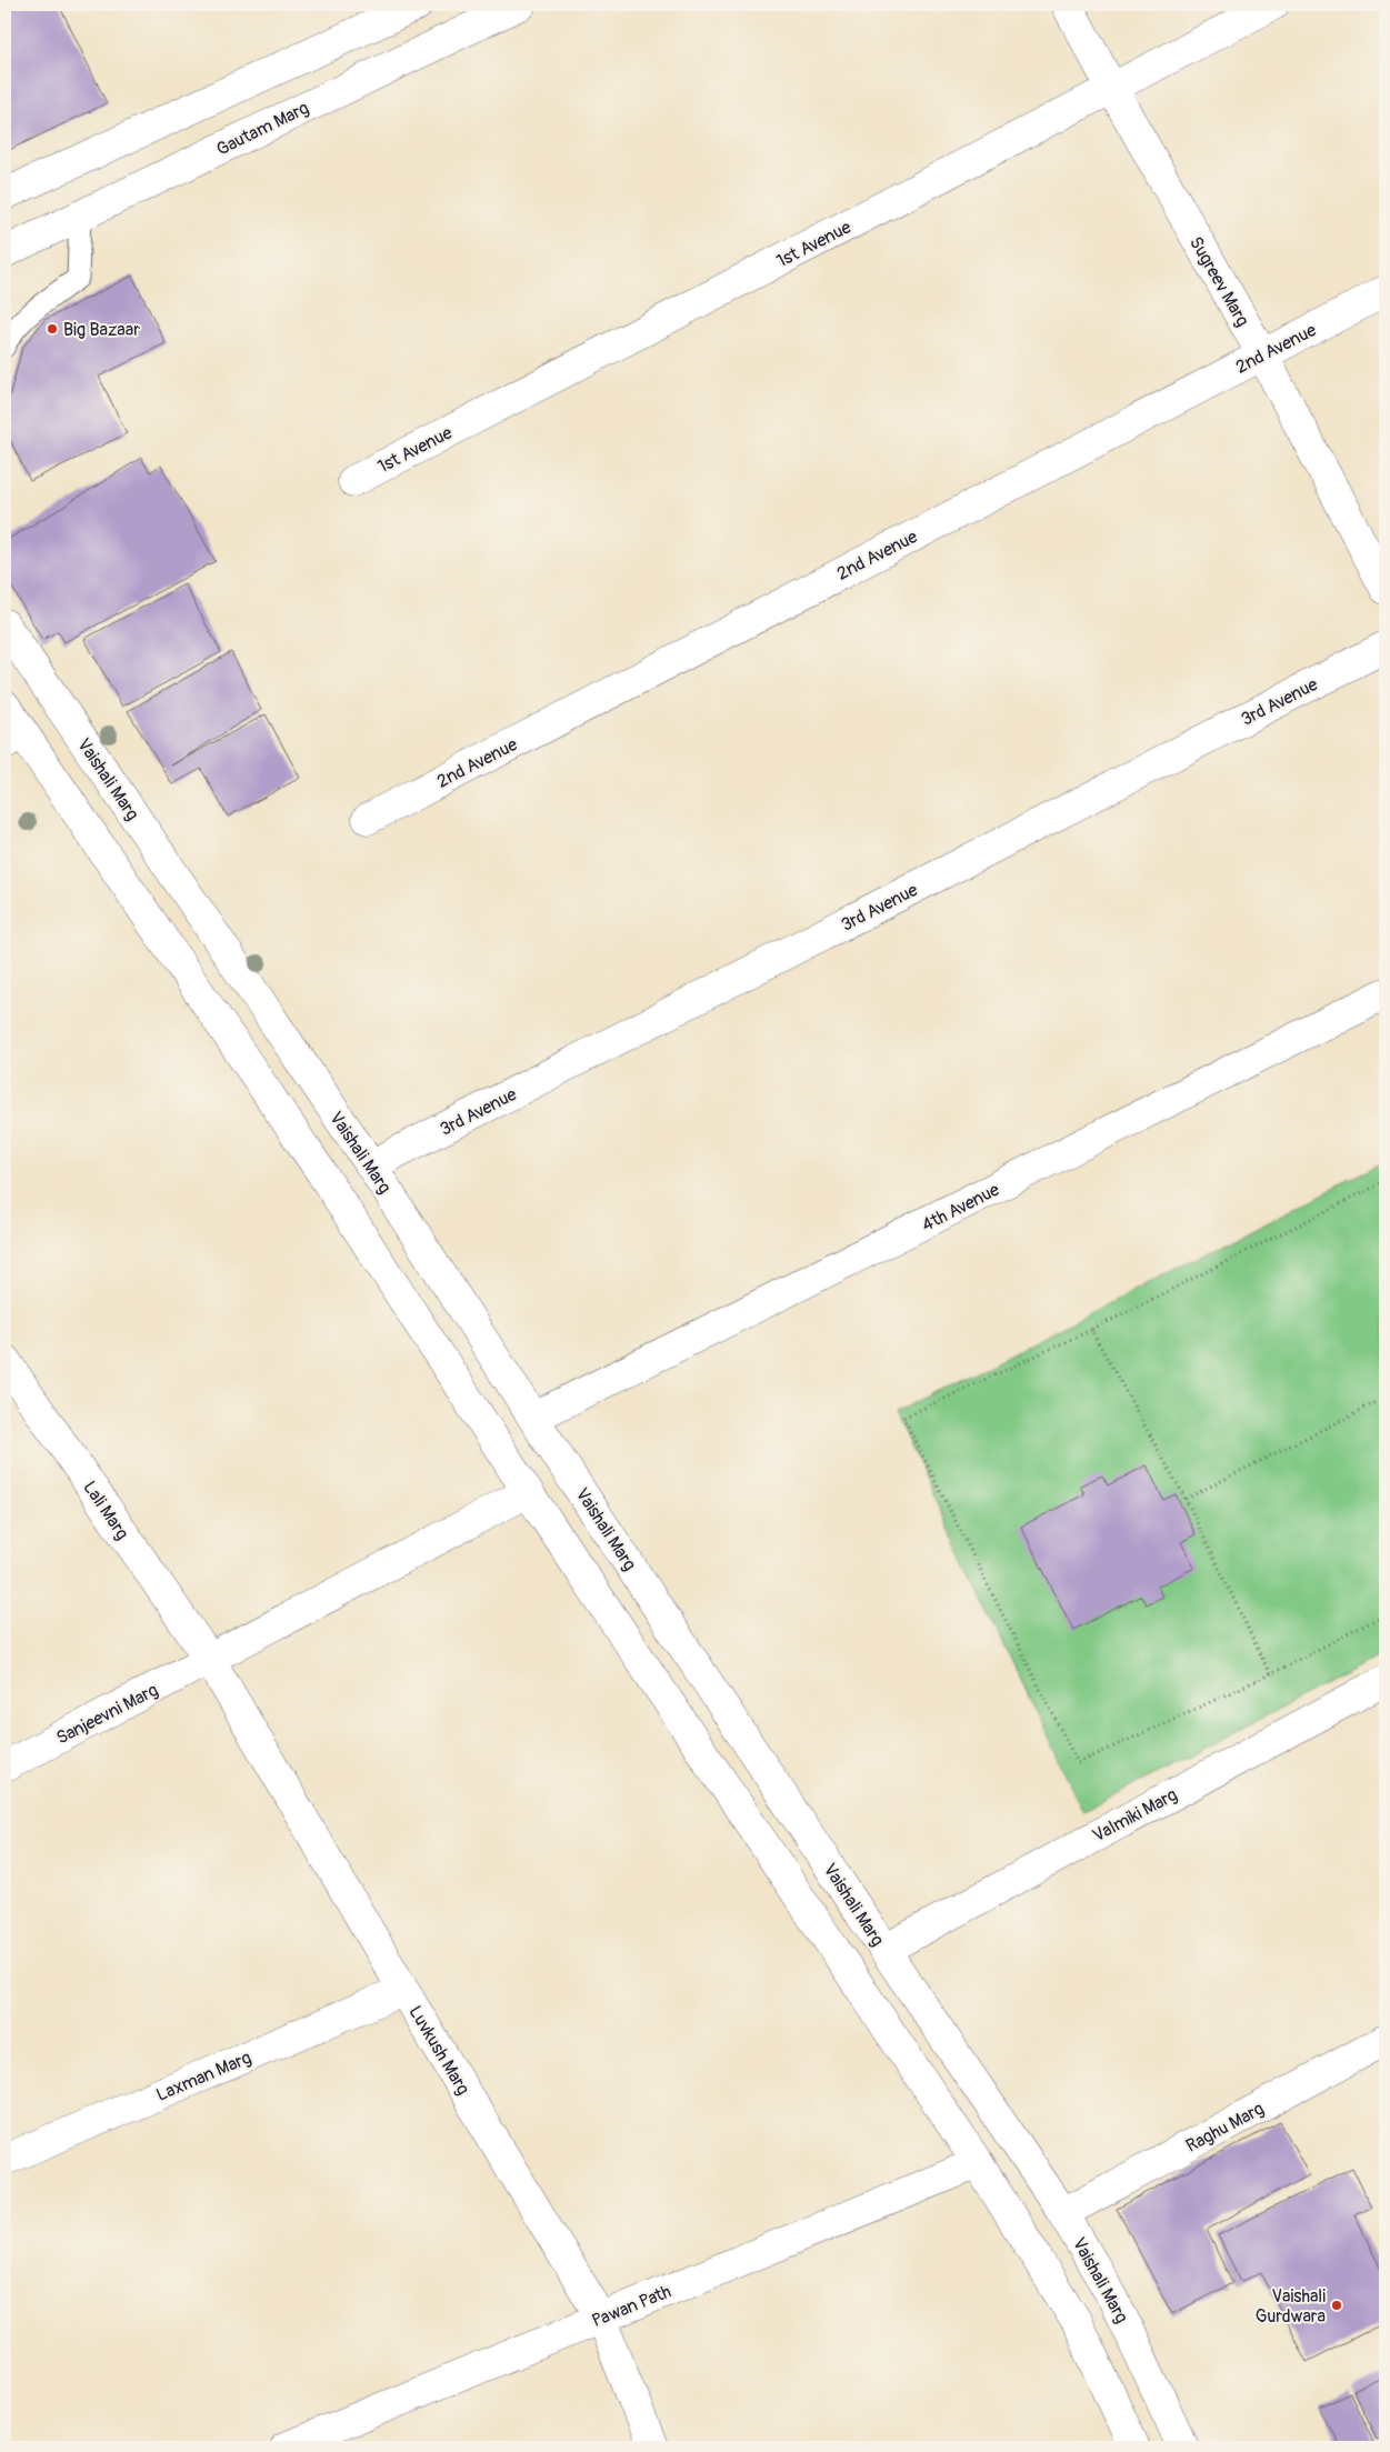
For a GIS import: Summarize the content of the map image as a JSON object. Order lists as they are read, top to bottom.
{
  "streets": {
    "street": [
      "Gautam Marg",
      "1st Avenue",
      "Sugreev Marg",
      "2nd Avenue",
      "3rd Avenue",
      "Vaishali Marg",
      "4th Avenue",
      "Lali Marg",
      "Sanjeevni Marg",
      "Valmiki Marg",
      "Luvkush Marg",
      "Laxman Marg",
      "Raghu Marg",
      "Pawan Path"
    ]
  },
  "crossings": [
    ["1st Avenue", "Sugreev Marg"],
    ["Sugreev Marg", "2nd Avenue"],
    ["3rd Avenue", "Vaishali Marg"],
    ["Vaishali Marg", "4th Avenue"],
    ["Vaishali Marg", "Sanjeevni Marg"],
    ["Vaishali Marg", "Valmiki Marg"],
    ["Vaishali Marg", "Raghu Marg"],
    ["Vaishali Marg", "Pawan Path"],
    ["Lali Marg", "Sanjeevni Marg"],
    ["Lali Marg", "Luvkush Marg"],
    ["Sanjeevni Marg", "Luvkush Marg"],
    ["Luvkush Marg", "Laxman Marg"],
    ["Luvkush Marg", "Pawan Path"]
  ],
  "places": ["Big Bazaar", "Vaishali Gurdwara"]
}
